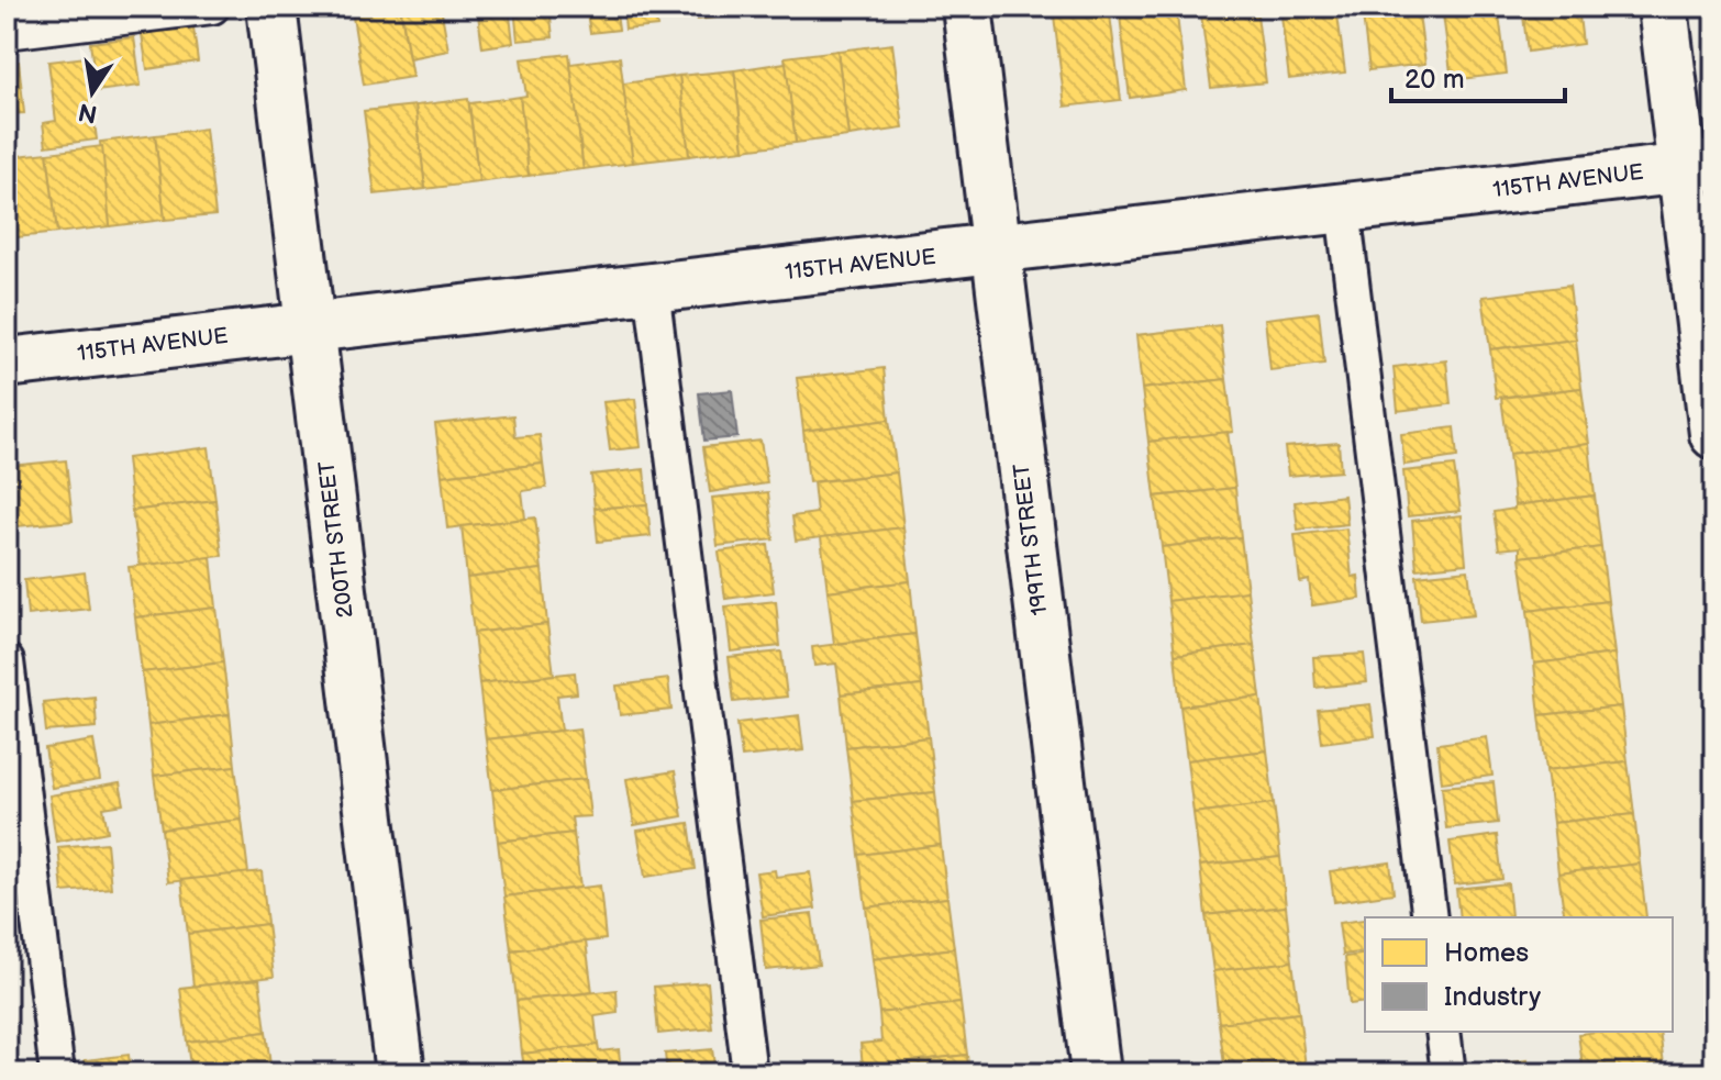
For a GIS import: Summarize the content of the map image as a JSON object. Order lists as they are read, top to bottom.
{
  "streets": {
    "street": ["115TH AVENUE", "200TH STREET", "199TH STREET"]
  },
  "crossings": [
    ["115TH AVENUE", "200TH STREET"],
    ["115TH AVENUE", "199TH STREET"]
  ],
  "legend": ["Homes", "Industry"],
  "scale_bar": "20 m",
  "north": "bottom"
}
